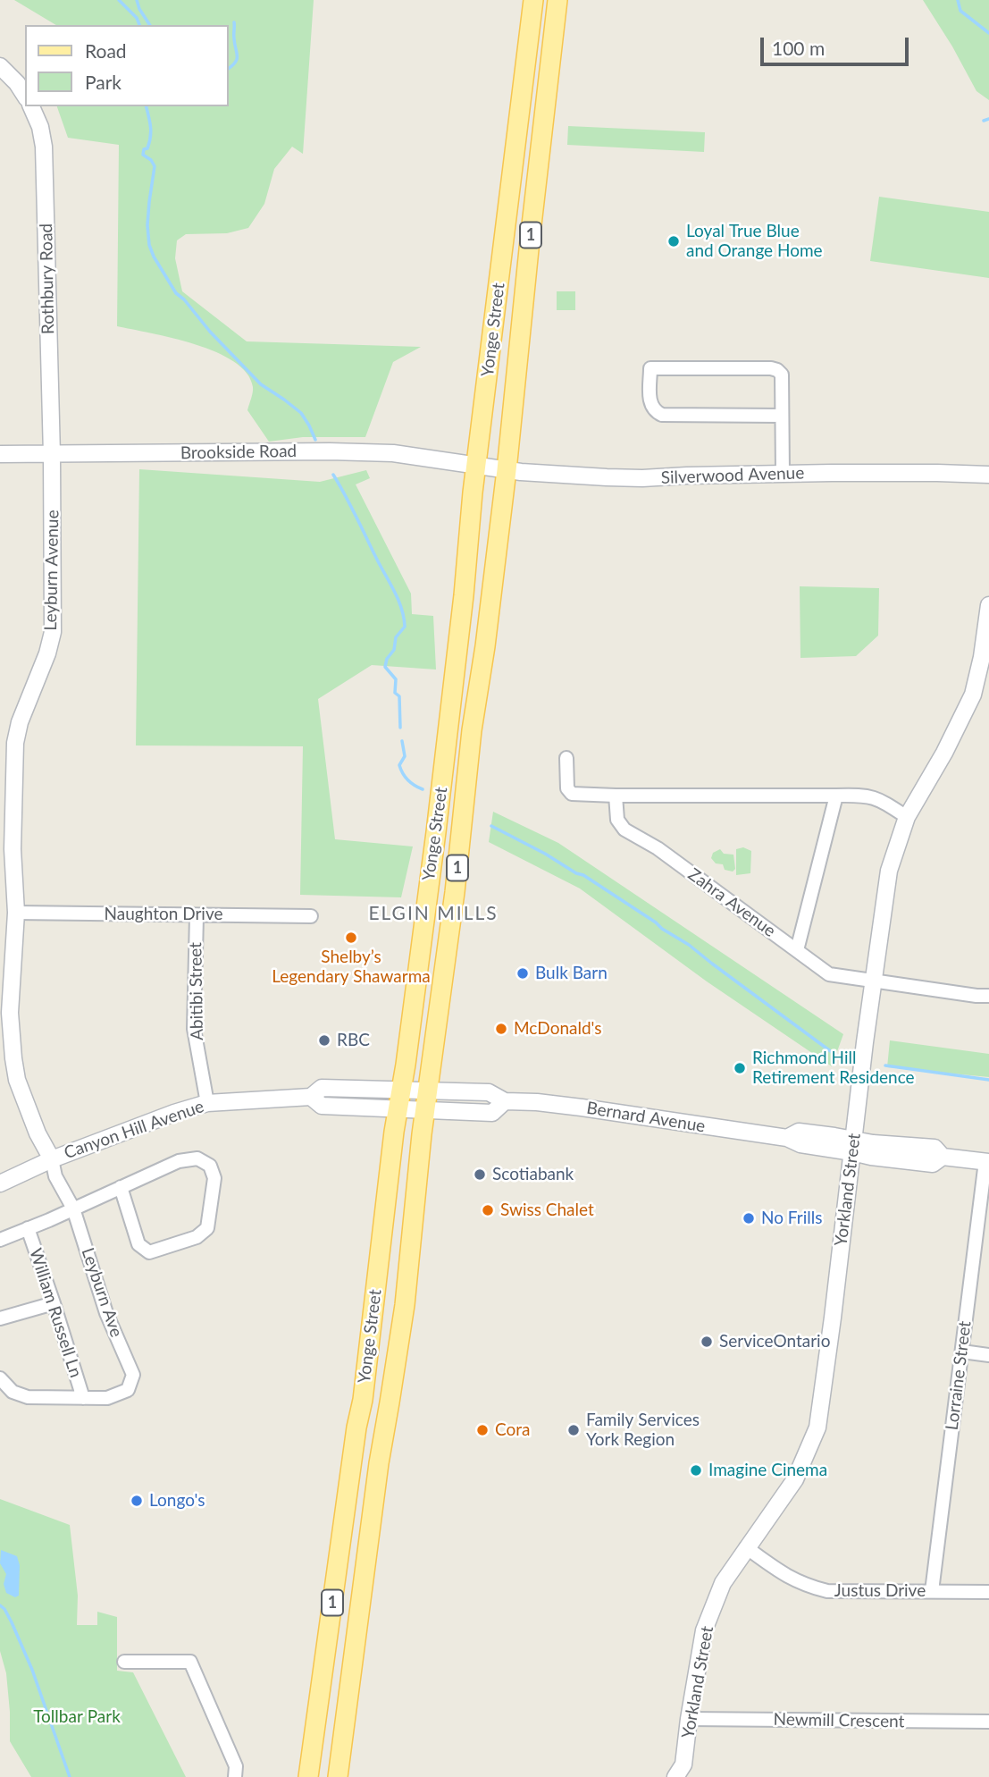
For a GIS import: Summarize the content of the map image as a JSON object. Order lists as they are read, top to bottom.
{
  "streets": {
    "main road": ["1", "Yonge Street"],
    "street": [
      "Rothbury Road",
      "Brookside Road",
      "Silverwood Avenue",
      "Leyburn Avenue",
      "Zahra Avenue",
      "Naughton Drive",
      "Abitibi Street",
      "Bernard Avenue",
      "Canyon Hill Avenue",
      "Yorkland Street",
      "Leyburn Ave",
      "William Russell Ln",
      "Lorraine Street",
      "Justus Drive",
      "Newmill Crescent"
    ]
  },
  "crossings": [
    ["Rothbury Road", "Brookside Road"],
    ["Rothbury Road", "Leyburn Avenue"],
    ["Yonge Street", "Brookside Road"],
    ["Yonge Street", "Silverwood Avenue"],
    ["Yonge Street", "Bernard Avenue"],
    ["Yonge Street", "Canyon Hill Avenue"],
    ["Brookside Road", "Silverwood Avenue"],
    ["Brookside Road", "Leyburn Avenue"],
    ["Leyburn Avenue", "Naughton Drive"],
    ["Leyburn Avenue", "Canyon Hill Avenue"],
    ["Leyburn Avenue", "Leyburn Ave"],
    ["Zahra Avenue", "Yorkland Street"],
    ["Naughton Drive", "Abitibi Street"],
    ["Abitibi Street", "Canyon Hill Avenue"],
    ["Bernard Avenue", "Canyon Hill Avenue"],
    ["Bernard Avenue", "Yorkland Street"],
    ["Bernard Avenue", "Lorraine Street"],
    ["Canyon Hill Avenue", "Leyburn Ave"],
    ["Yorkland Street", "Justus Drive"],
    ["Yorkland Street", "Newmill Crescent"],
    ["Leyburn Ave", "William Russell Ln"],
    ["Lorraine Street", "Justus Drive"]
  ],
  "districts": ["ELGIN MILLS"],
  "parks": ["Tollbar Park"],
  "places": [
    "Loyal True Blue and Orange Home",
    "Shelby’s Legendary Shawarma",
    "Bulk Barn",
    "McDonald's",
    "RBC",
    "Richmond Hill Retirement Residence",
    "Scotiabank",
    "Swiss Chalet",
    "No Frills",
    "ServiceOntario",
    "Cora",
    "Family Services York Region",
    "Imagine Cinema",
    "Longo's"
  ],
  "legend": ["Road", "Park"],
  "scale_bar": "100 m"
}
